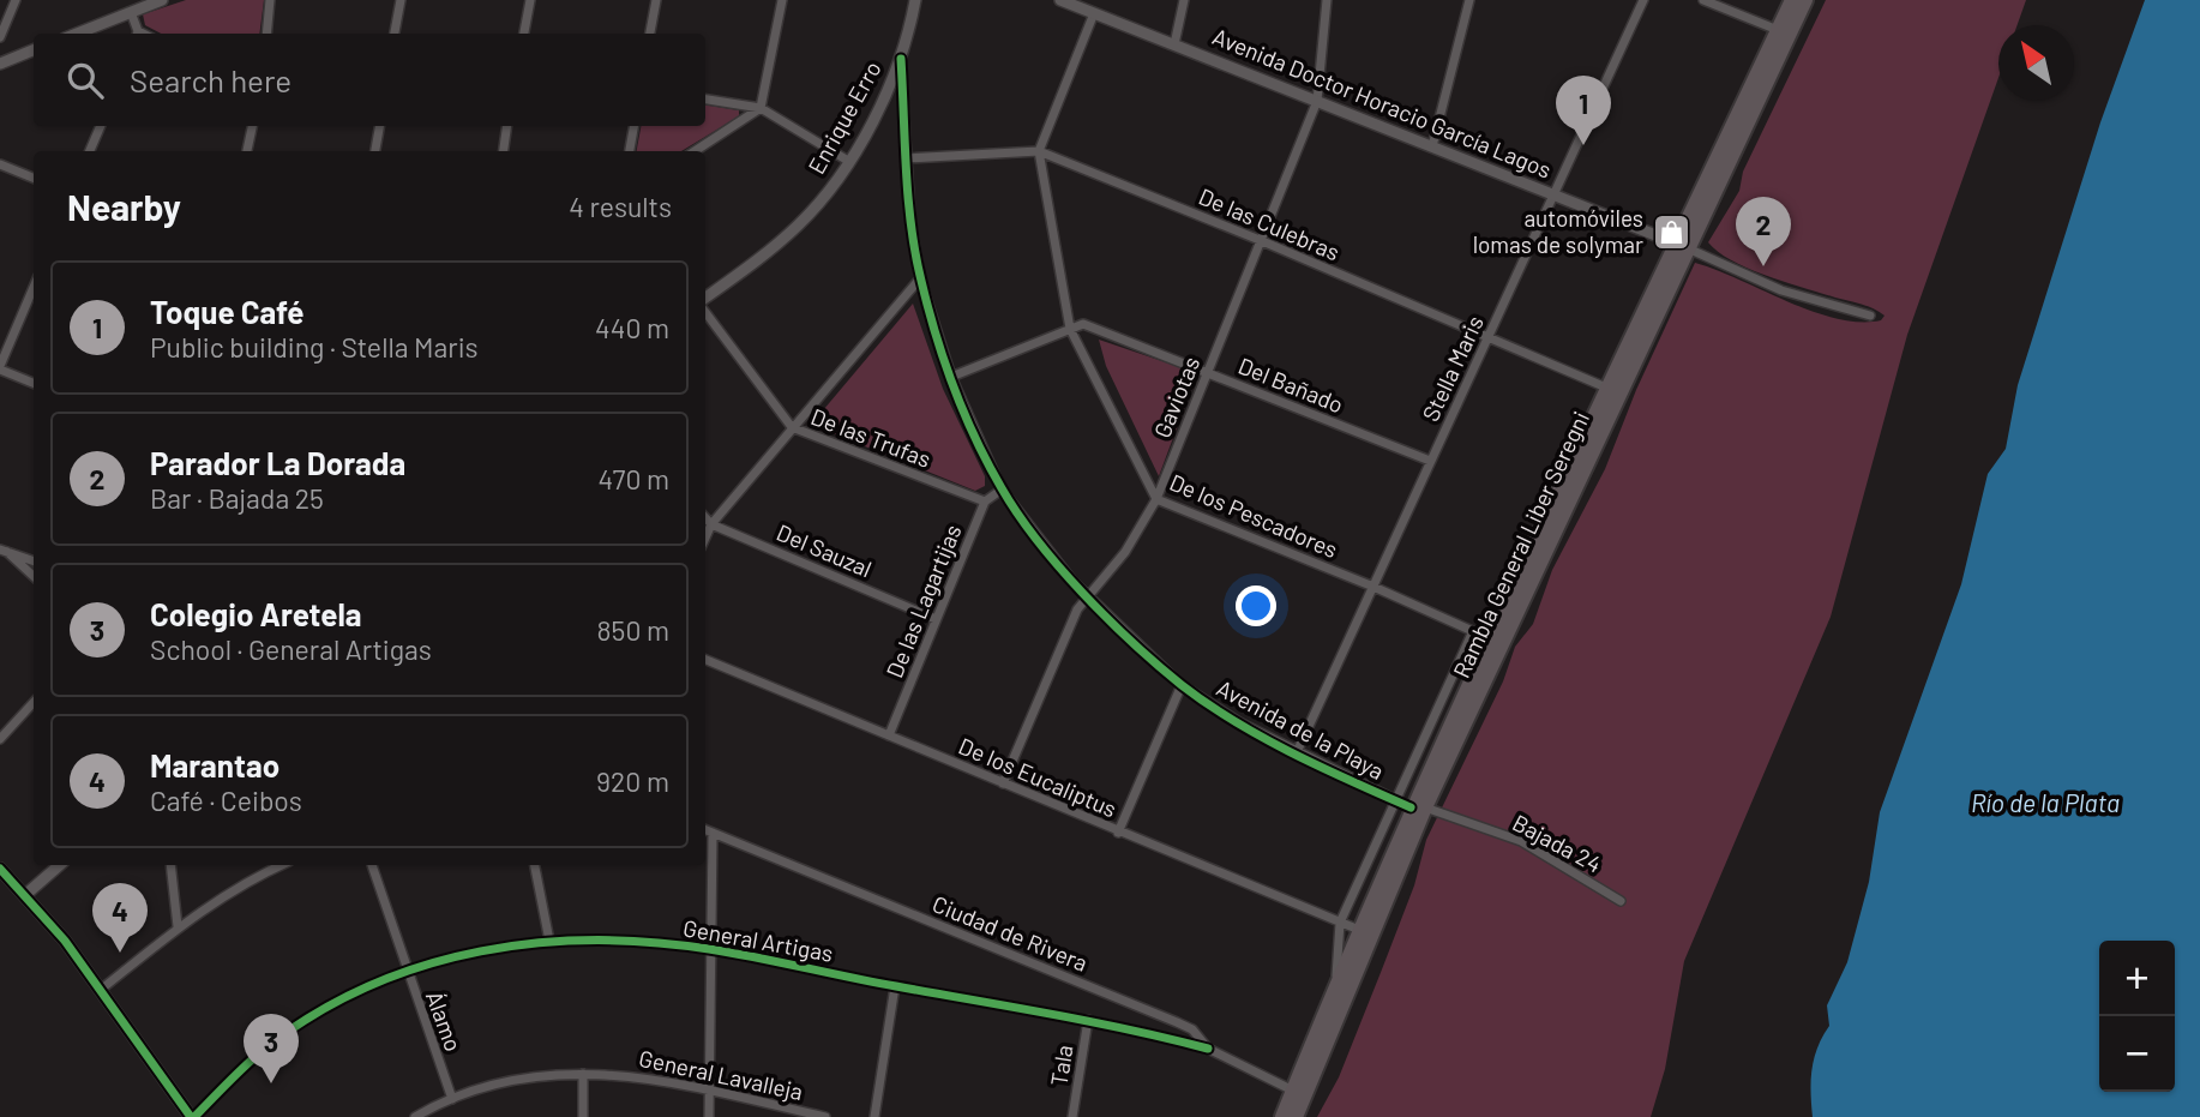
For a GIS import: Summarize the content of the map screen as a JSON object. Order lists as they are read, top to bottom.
{
  "streets": {
    "main road": ["Rambla General Liber Seregni"],
    "street": [
      "Avenida Doctor Horacio García Lagos",
      "Enrique Erro",
      "De las Culebras",
      "Stella Maris",
      "Del Bañado",
      "Gaviotas",
      "De las Trufas",
      "De los Pescadores",
      "Del Sauzal",
      "De las Lagartijas",
      "Avenida de la Playa",
      "De los Eucaliptus",
      "Bajada 24",
      "Ciudad de Rivera",
      "General Artigas",
      "Álamo",
      "Tala",
      "General Lavalleja"
    ]
  },
  "crossings": [
    ["Avenida Doctor Horacio García Lagos", "Stella Maris"],
    ["Avenida Doctor Horacio García Lagos", "Gaviotas"],
    ["Avenida Doctor Horacio García Lagos", "Rambla General Liber Seregni"],
    ["Enrique Erro", "Avenida de la Playa"],
    ["De las Culebras", "Stella Maris"],
    ["De las Culebras", "Gaviotas"],
    ["De las Culebras", "De los Pescadores"],
    ["De las Culebras", "Rambla General Liber Seregni"],
    ["De las Culebras", "Avenida de la Playa"],
    ["Stella Maris", "Del Bañado"],
    ["Stella Maris", "De los Pescadores"],
    ["Stella Maris", "Avenida de la Playa"],
    ["Del Bañado", "Gaviotas"],
    ["Del Bañado", "De los Pescadores"],
    ["Del Bañado", "Avenida de la Playa"],
    ["Gaviotas", "De los Pescadores"],
    ["Gaviotas", "Avenida de la Playa"],
    ["Gaviotas", "De los Eucaliptus"],
    ["De las Trufas", "De las Lagartijas"],
    ["De los Pescadores", "Rambla General Liber Seregni"],
    ["Rambla General Liber Seregni", "Avenida de la Playa"],
    ["Rambla General Liber Seregni", "De los Eucaliptus"],
    ["Rambla General Liber Seregni", "Bajada 24"],
    ["Rambla General Liber Seregni", "Ciudad de Rivera"],
    ["Del Sauzal", "De las Lagartijas"],
    ["De las Lagartijas", "Avenida de la Playa"],
    ["De las Lagartijas", "De los Eucaliptus"],
    ["Avenida de la Playa", "Bajada 24"],
    ["Ciudad de Rivera", "General Artigas"],
    ["General Artigas", "Álamo"],
    ["General Artigas", "Tala"],
    ["Álamo", "General Lavalleja"]
  ],
  "water": ["Río de la Plata"],
  "places": {
    "shop": ["automóviles lomas de solymar"]
  },
  "north": "top left",
  "page": {
    "search": "Search here",
    "pins": [
      "1",
      "2",
      "4",
      "3"
    ],
    "heading": ["Nearby", "4 results"],
    "list": [
      {
        "mark": "1",
        "name": "Toque Café",
        "note": "Public building · Stella Maris",
        "value": "440 m"
      },
      {
        "mark": "2",
        "name": "Parador La Dorada",
        "note": "Bar · Bajada 25",
        "value": "470 m"
      },
      {
        "mark": "3",
        "name": "Colegio Aretela",
        "note": "School · General Artigas",
        "value": "850 m"
      },
      {
        "mark": "4",
        "name": "Marantao",
        "note": "Café · Ceibos",
        "value": "920 m"
      }
    ],
    "map_buttons": ["+", "−"]
  }
}
